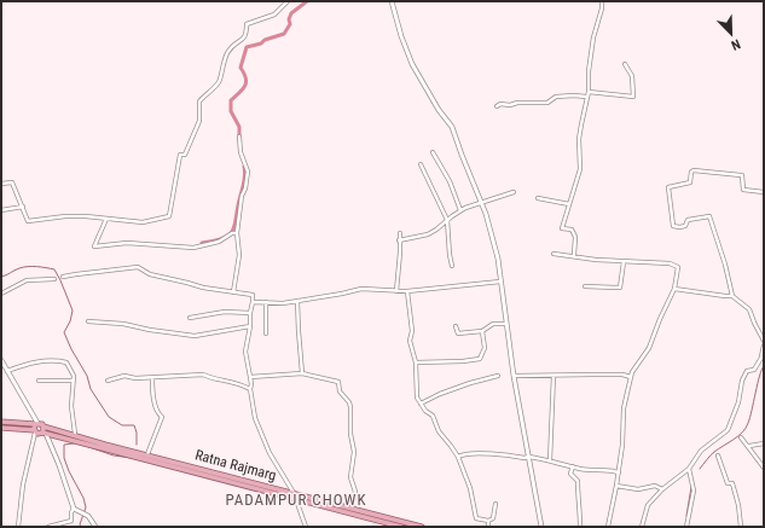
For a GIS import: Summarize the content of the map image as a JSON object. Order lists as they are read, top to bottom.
{
  "streets": {
    "main road": ["Ratna Rajmarg"]
  },
  "districts": ["PADAMPUR CHOWK"],
  "north": "bottom right"
}
